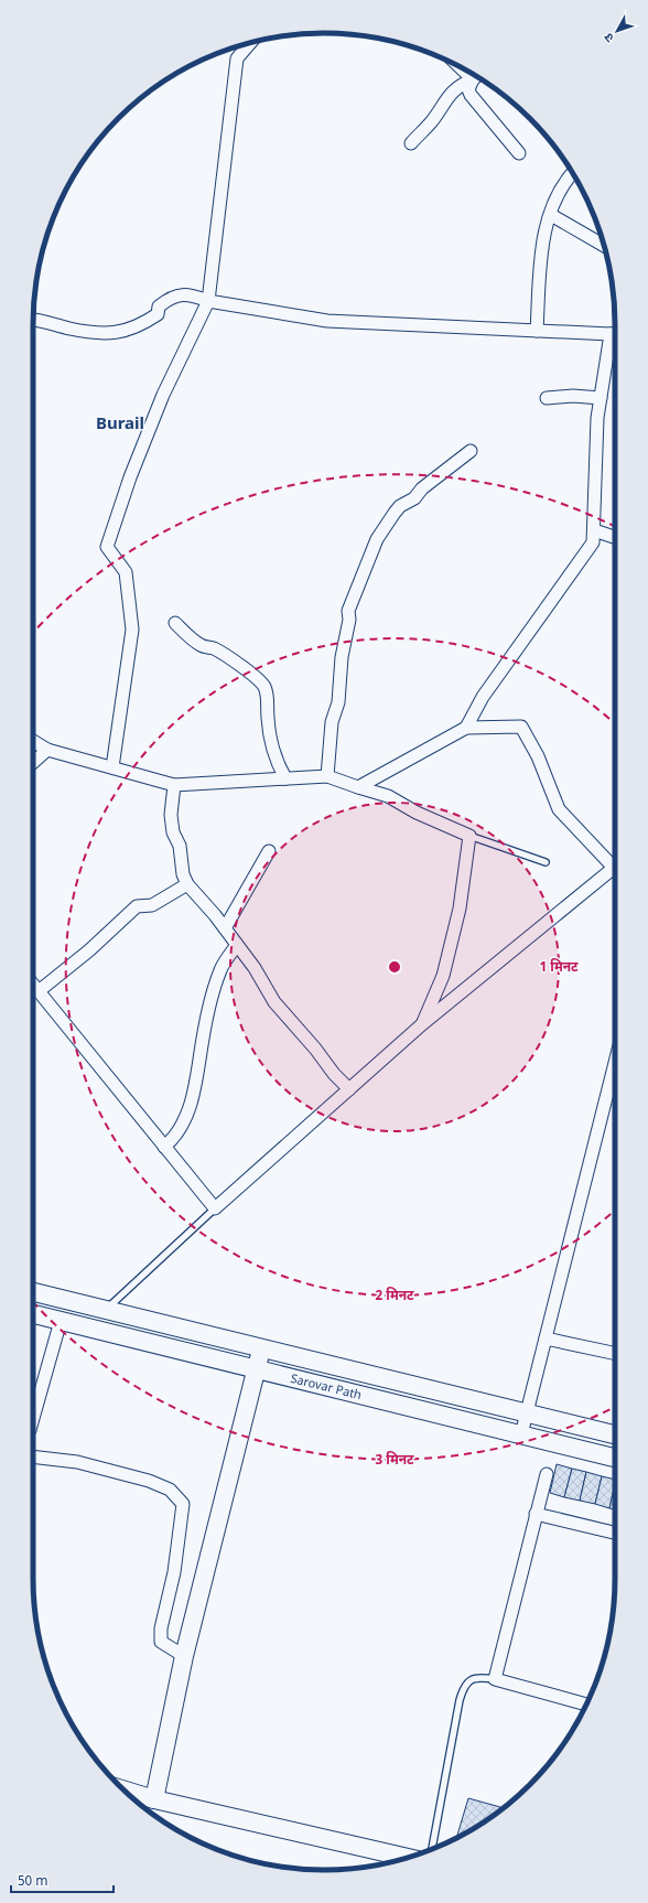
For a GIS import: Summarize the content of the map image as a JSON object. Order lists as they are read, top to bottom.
{
  "streets": {
    "main road": ["Sarovar Path"]
  },
  "districts": ["Burail"],
  "scale_bar": "50 m",
  "north": "bottom left",
  "rings": ["1 मिनट", "2 मिनट", "3 मिनट"]
}
